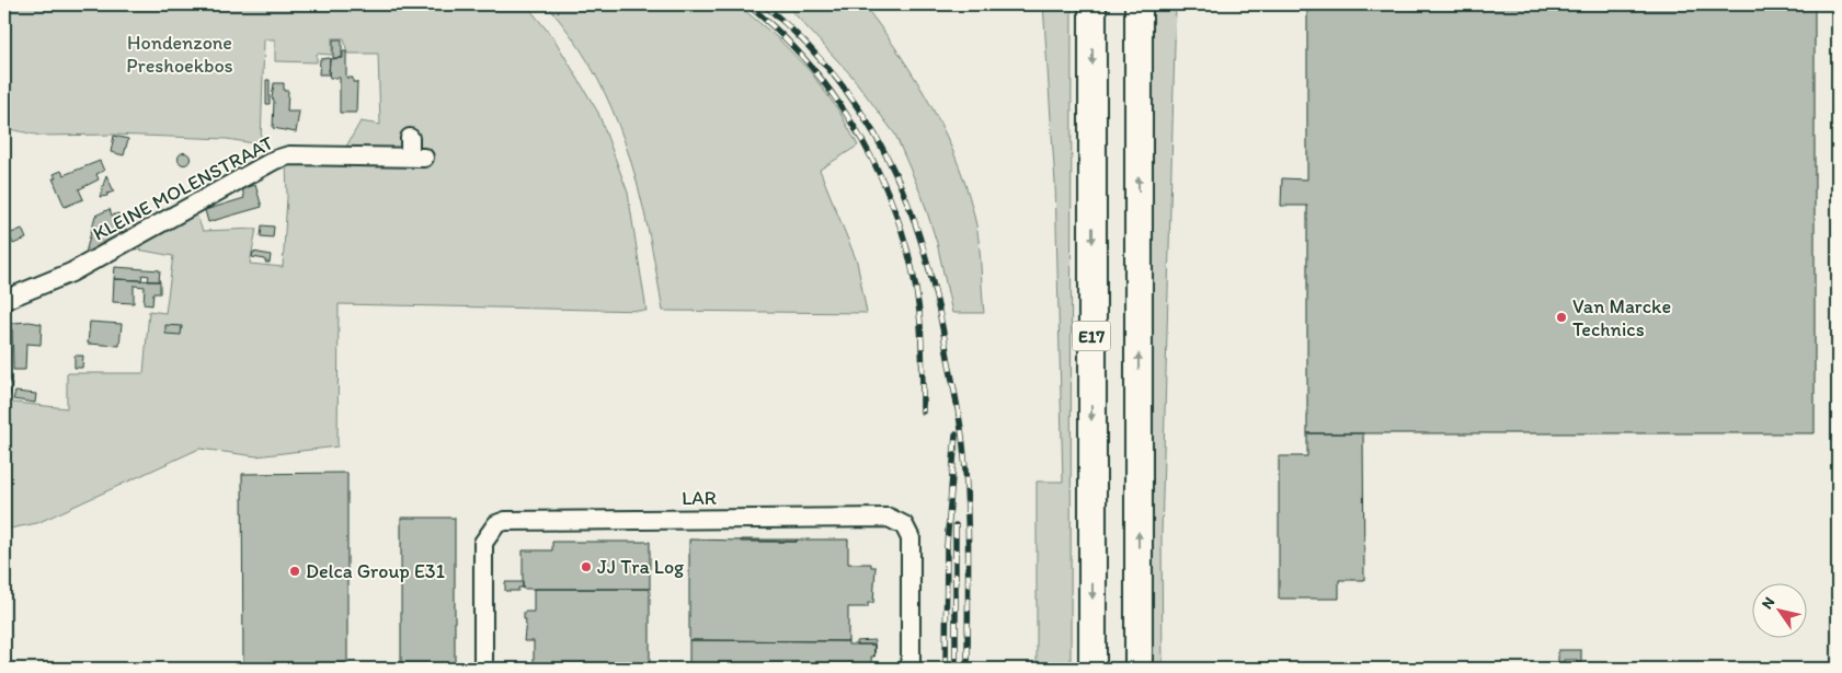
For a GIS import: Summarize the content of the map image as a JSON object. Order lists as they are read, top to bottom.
{
  "streets": {
    "highway": ["E17"],
    "street": ["KLEINE MOLENSTRAAT", "LAR"]
  },
  "parks": ["Hondenzone Preshoekbos"],
  "places": ["Van Marcke Technics", "JJ Tra Log", "Delca Group E31"],
  "north": "top left"
}
